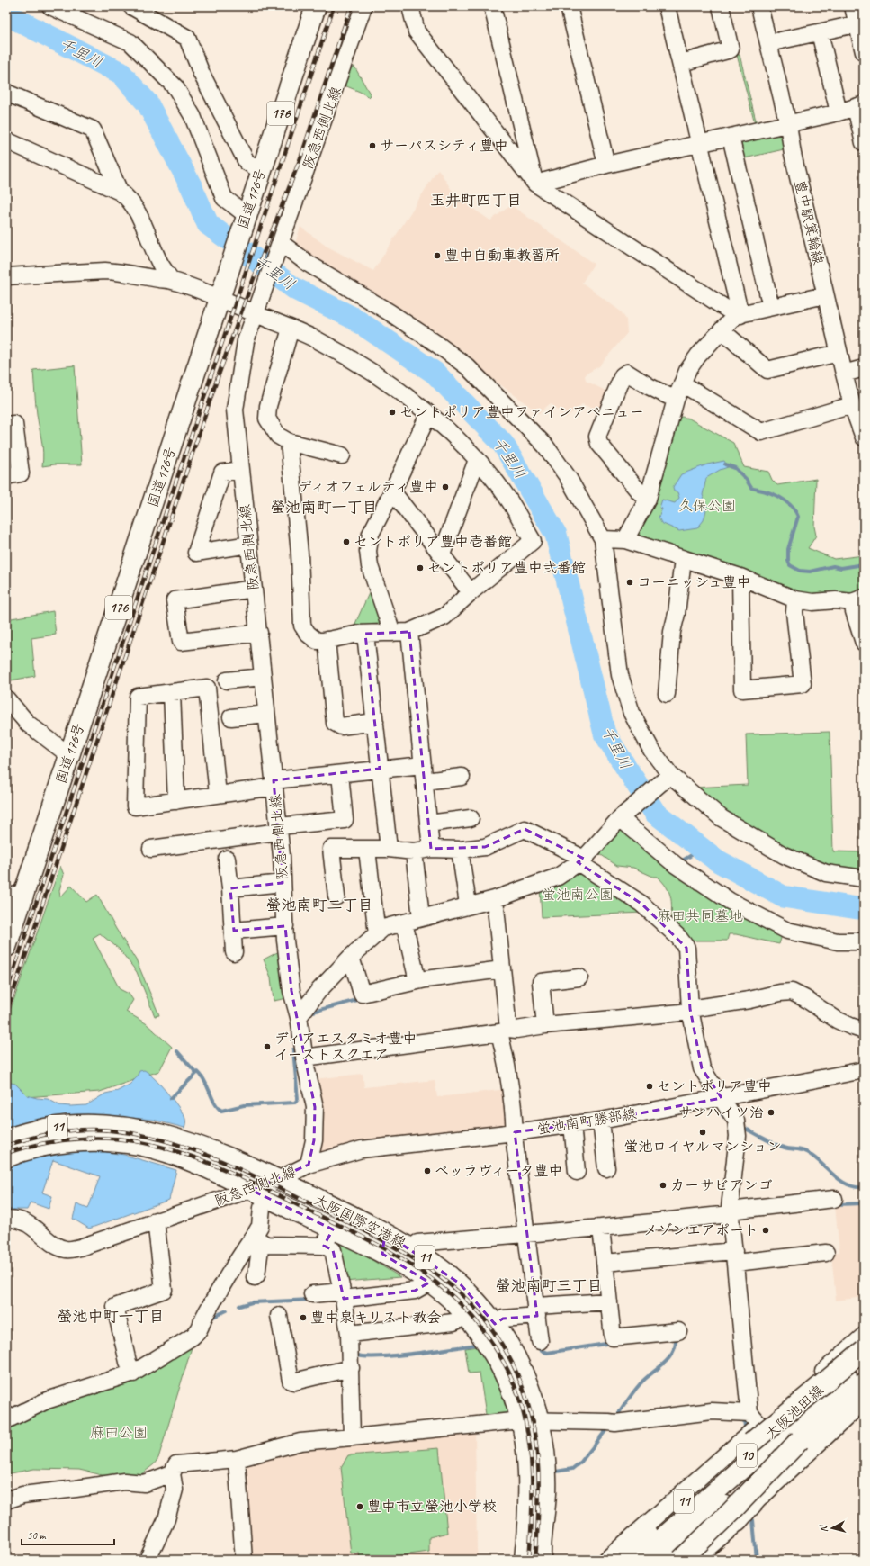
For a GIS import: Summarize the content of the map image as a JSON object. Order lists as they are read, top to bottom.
{
  "streets": {
    "main road": [
      "176",
      "国道176号",
      "11",
      "大阪国際空港線",
      "大阪池田線",
      "10"
    ],
    "street": ["阪急西側北線", "豊中駅箕輪線", "蛍池南町勝部線"]
  },
  "crossings": [
    ["阪急西側北線", "蛍池南町勝部線"],
    ["阪急西側北線", "大阪国際空港線"],
    ["11", "大阪池田線"]
  ],
  "districts": [
    "玉井町四丁目",
    "螢池南町一丁目",
    "螢池南町二丁目",
    "螢池南町三丁目",
    "螢池中町一丁目"
  ],
  "water": ["千里川"],
  "parks": [
    "久保公園",
    "蛍池南公園",
    "麻田共同墓地",
    "麻田公園"
  ],
  "places": [
    "サーパスシティ豊中",
    "豊中自動車教習所",
    "セントポリア豊中ファインアベニュー",
    "ディオフェルティ豊中",
    "セントポリア豊中壱番館",
    "セントポリア豊中弐番館",
    "コーニッシュ豊中",
    "ディアエスタミオ豊中 イーストスクエア",
    "セントポリア豊中",
    "サンハイツ治",
    "蛍池ロイヤルマンション",
    "ベッラヴィータ豊中",
    "カーサビアンゴ",
    "メゾンエアポート",
    "豊中泉キリスト教会",
    "豊中市立螢池小学校"
  ],
  "scale_bar": "50 m",
  "north": "left"
}
